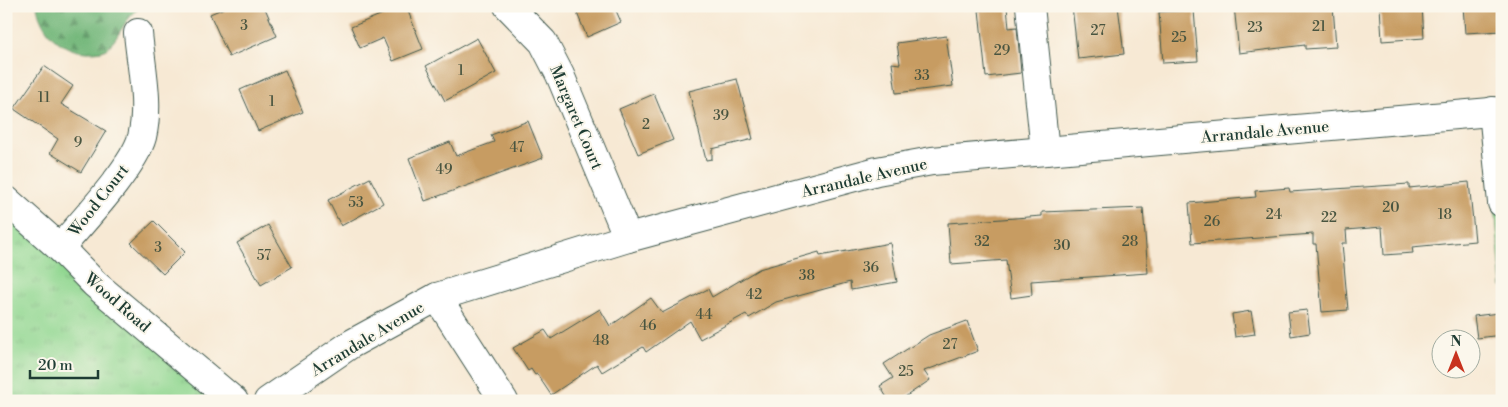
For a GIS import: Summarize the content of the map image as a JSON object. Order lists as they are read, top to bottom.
{
  "streets": {
    "street": [
      "Margaret Court",
      "Arrandale Avenue",
      "Wood Court",
      "Wood Road"
    ]
  },
  "crossings": [
    ["Margaret Court", "Arrandale Avenue"],
    ["Wood Court", "Wood Road"]
  ],
  "house_numbers": [
    "3",
    "21",
    "23",
    "27",
    "25",
    "29",
    "1",
    "33",
    "11",
    "1",
    "39",
    "2",
    "9",
    "47",
    "49",
    "53",
    "20",
    "24",
    "18",
    "22",
    "26",
    "32",
    "28",
    "30",
    "3",
    "57",
    "36",
    "38",
    "42",
    "44",
    "46",
    "48",
    "27",
    "25"
  ],
  "scale_bar": "20 m",
  "north": "top"
}
